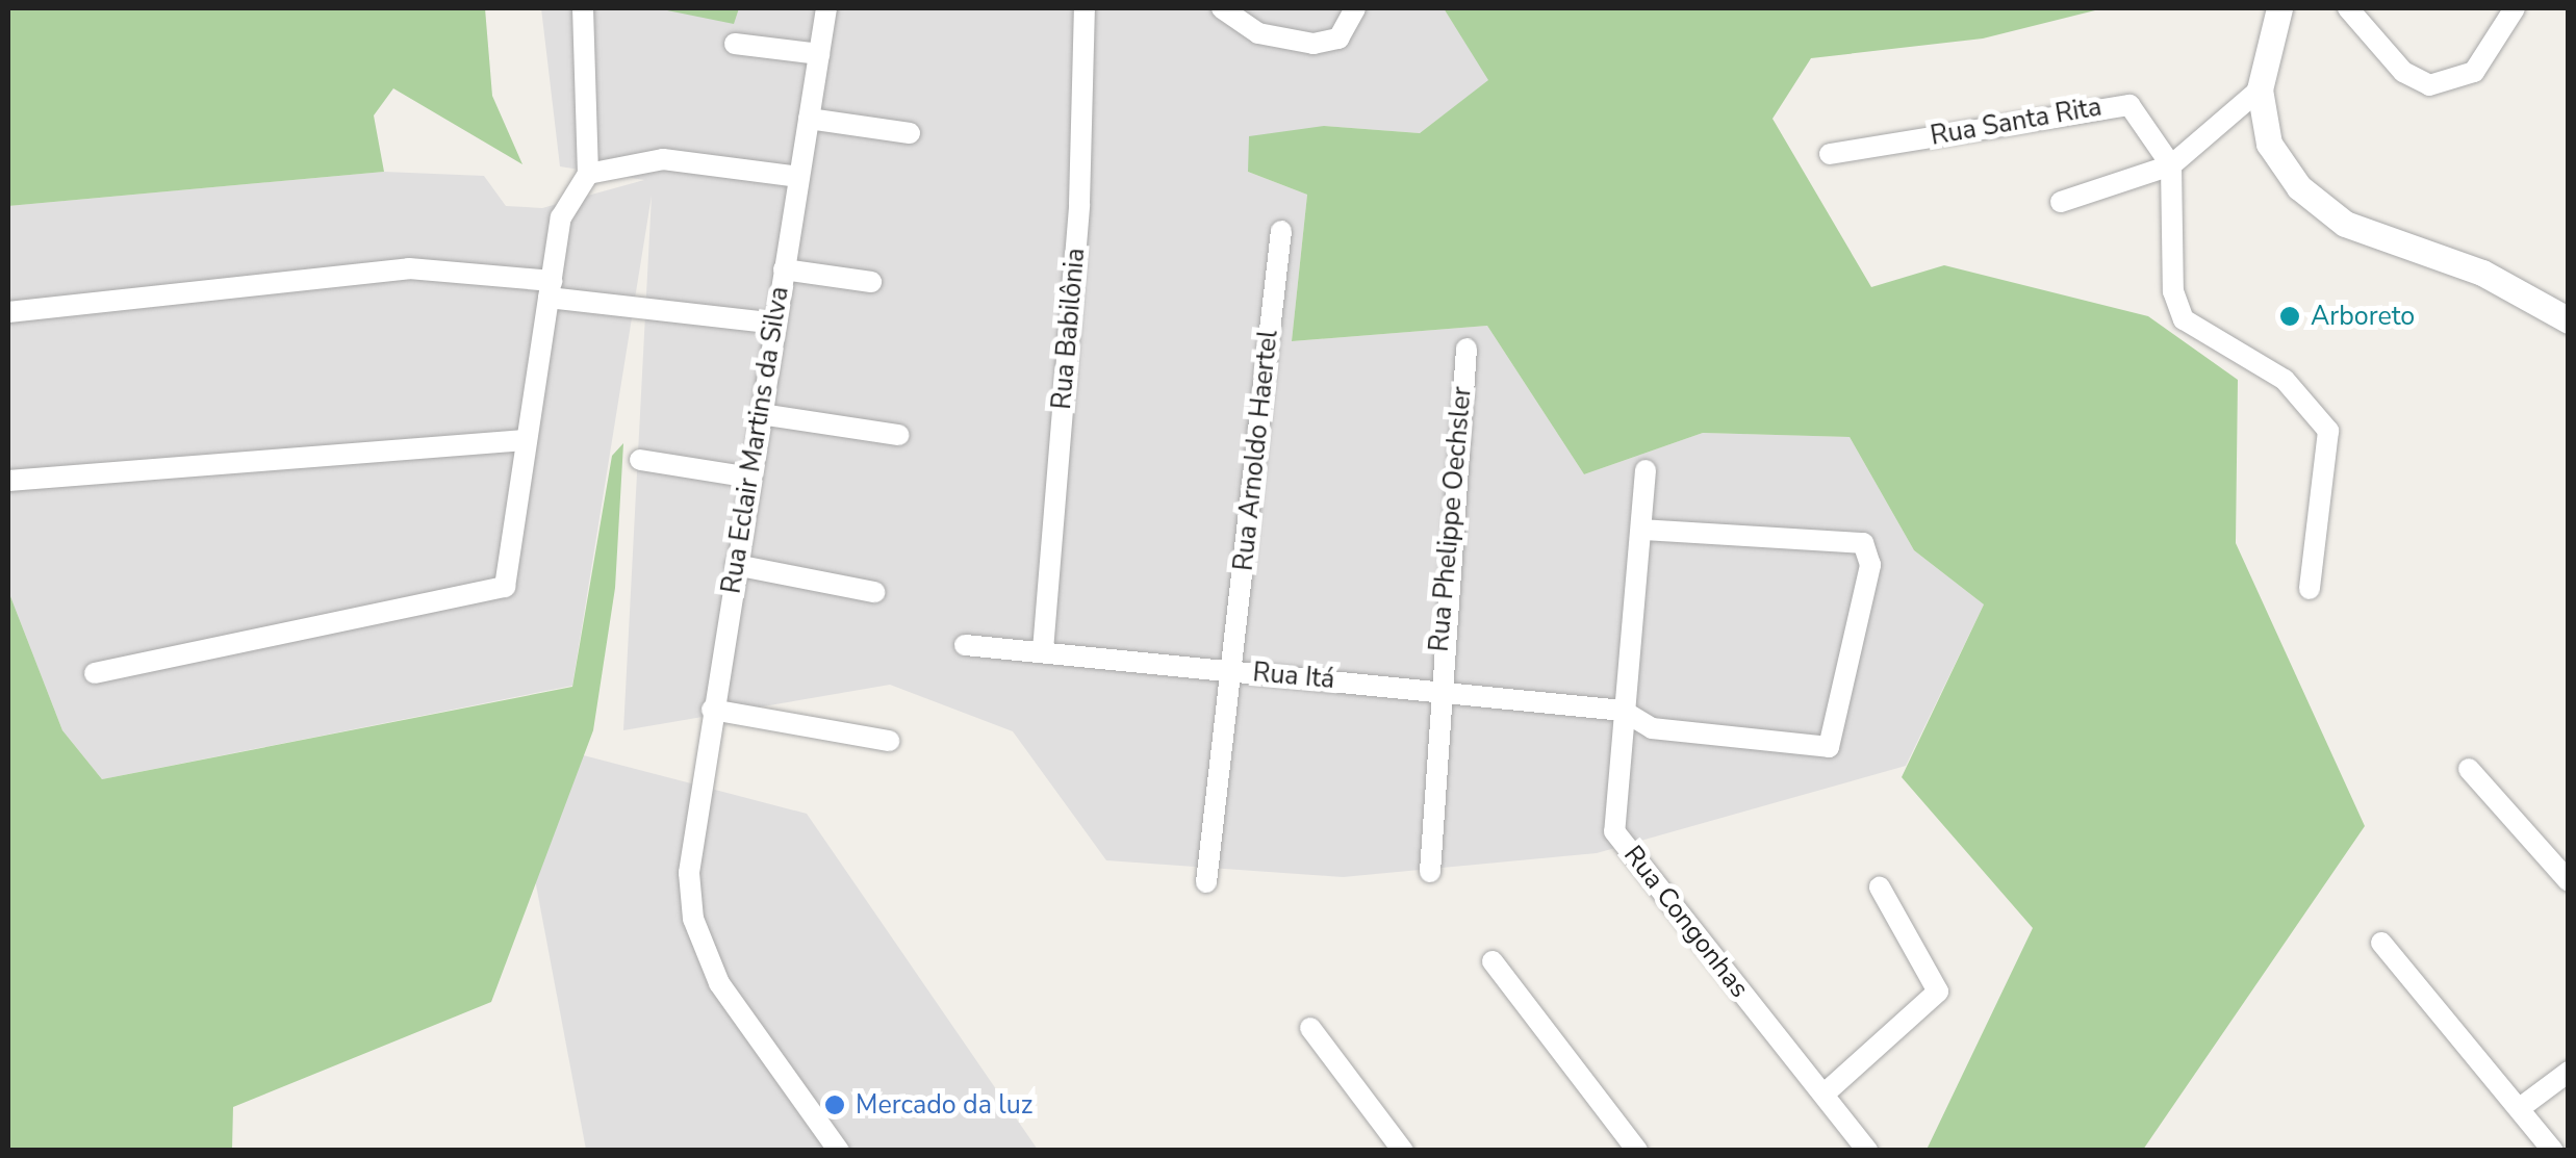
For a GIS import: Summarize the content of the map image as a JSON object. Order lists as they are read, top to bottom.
{
  "streets": {
    "street": [
      "Rua Santa Rita",
      "Rua Babilônia",
      "Rua Eclair Martins da Silva",
      "Rua Arnoldo Haertel",
      "Rua Phelippe Oechsler",
      "Rua Itá",
      "Rua Congonhas"
    ]
  },
  "crossings": [
    ["Rua Babilônia", "Rua Itá"],
    ["Rua Arnoldo Haertel", "Rua Itá"],
    ["Rua Phelippe Oechsler", "Rua Itá"],
    ["Rua Itá", "Rua Congonhas"]
  ],
  "places": ["Arboreto", "Mercado da luz"]
}
